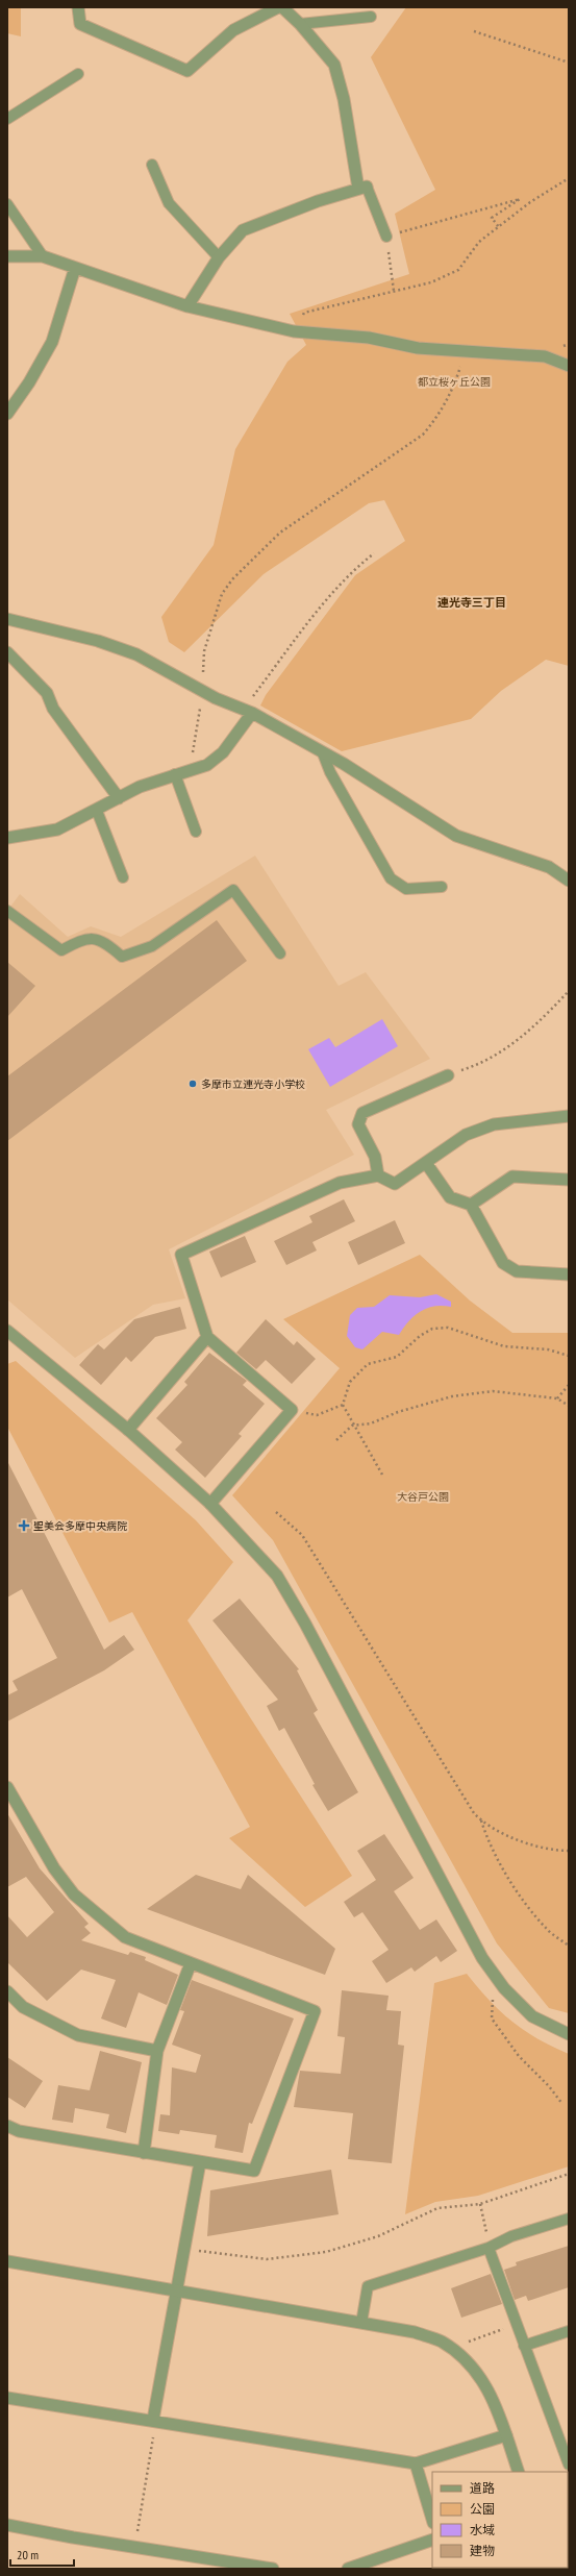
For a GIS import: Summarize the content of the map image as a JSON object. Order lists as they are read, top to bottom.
{
  "districts": ["連光寺三丁目"],
  "parks": ["都立桜ヶ丘公園", "大谷戸公園"],
  "places": {
    "other": ["多摩市立連光寺小学校"],
    "health": ["聖美会多摩中央病院"]
  },
  "legend": [
    "道路",
    "公園",
    "水域",
    "建物"
  ],
  "scale_bar": "20 m"
}
